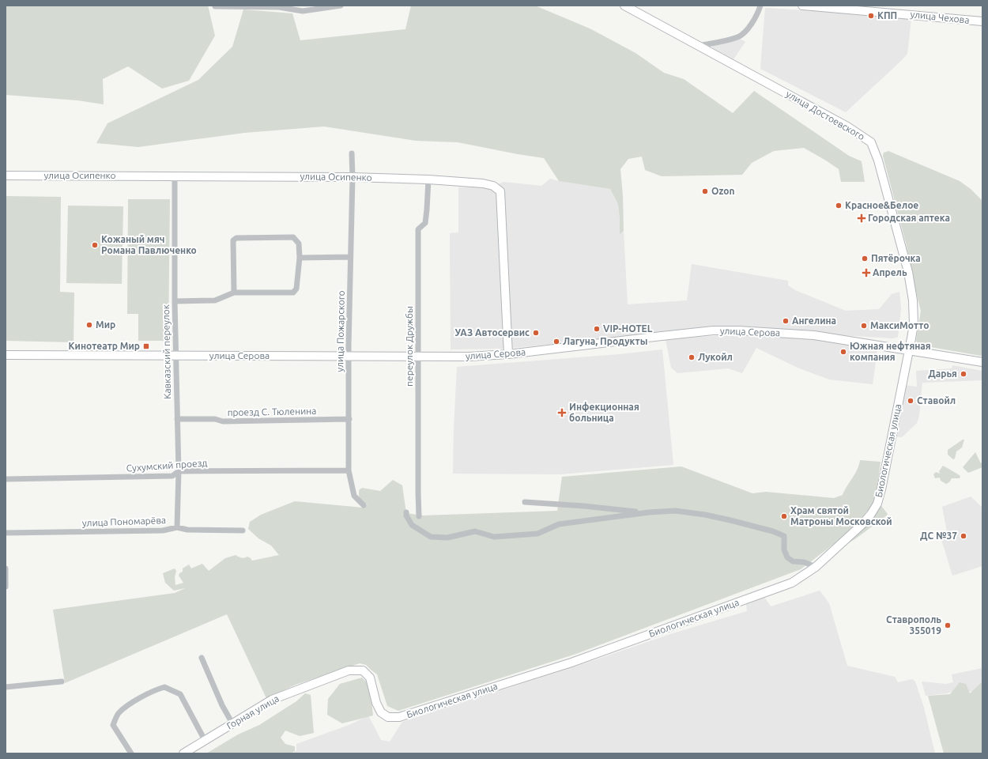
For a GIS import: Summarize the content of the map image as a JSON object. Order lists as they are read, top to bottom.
{
  "streets": {
    "street": [
      "улица Чехова",
      "улица Достоевского",
      "улица Осипенко",
      "улица Пожарского",
      "улица Серова",
      "переулок Дружбы",
      "Кавказский переулок",
      "проезд С. Тюленина",
      "Биологическая улица",
      "Сухумский проезд",
      "улица Пономарёва",
      "Горная улица"
    ]
  },
  "crossings": [
    ["улица Достоевского", "улица Серова"],
    ["улица Достоевского", "Биологическая улица"],
    ["улица Осипенко", "улица Пожарского"],
    ["улица Осипенко", "улица Серова"],
    ["улица Осипенко", "переулок Дружбы"],
    ["улица Осипенко", "Кавказский переулок"],
    ["улица Пожарского", "улица Серова"],
    ["улица Пожарского", "проезд С. Тюленина"],
    ["улица Пожарского", "Сухумский проезд"],
    ["улица Серова", "переулок Дружбы"],
    ["улица Серова", "Кавказский переулок"],
    ["улица Серова", "Биологическая улица"],
    ["Кавказский переулок", "проезд С. Тюленина"],
    ["Кавказский переулок", "Сухумский проезд"],
    ["Кавказский переулок", "улица Пономарёва"],
    ["Биологическая улица", "Горная улица"]
  ],
  "places": {
    "other": [
      "КПП",
      "Ozon",
      "Красное&Белое",
      "Кожаный мяч Романа Павлюченко",
      "Пятёрочка",
      "Ангелина",
      "Мир",
      "МаксиМотто",
      "VIP-HOTEL",
      "УАЗ Автосервис",
      "Лагуна, Продукты",
      "Южная нефтяная компания",
      "Лукойл",
      "Дарья",
      "Ставойл",
      "Храм святой Матроны Московской",
      "ДС №37",
      "Ставрополь 355019"
    ],
    "health": ["Городская аптека", "Апрель", "Инфекционная больница"],
    "transit": ["Кинотеатр Мир"]
  }
}
